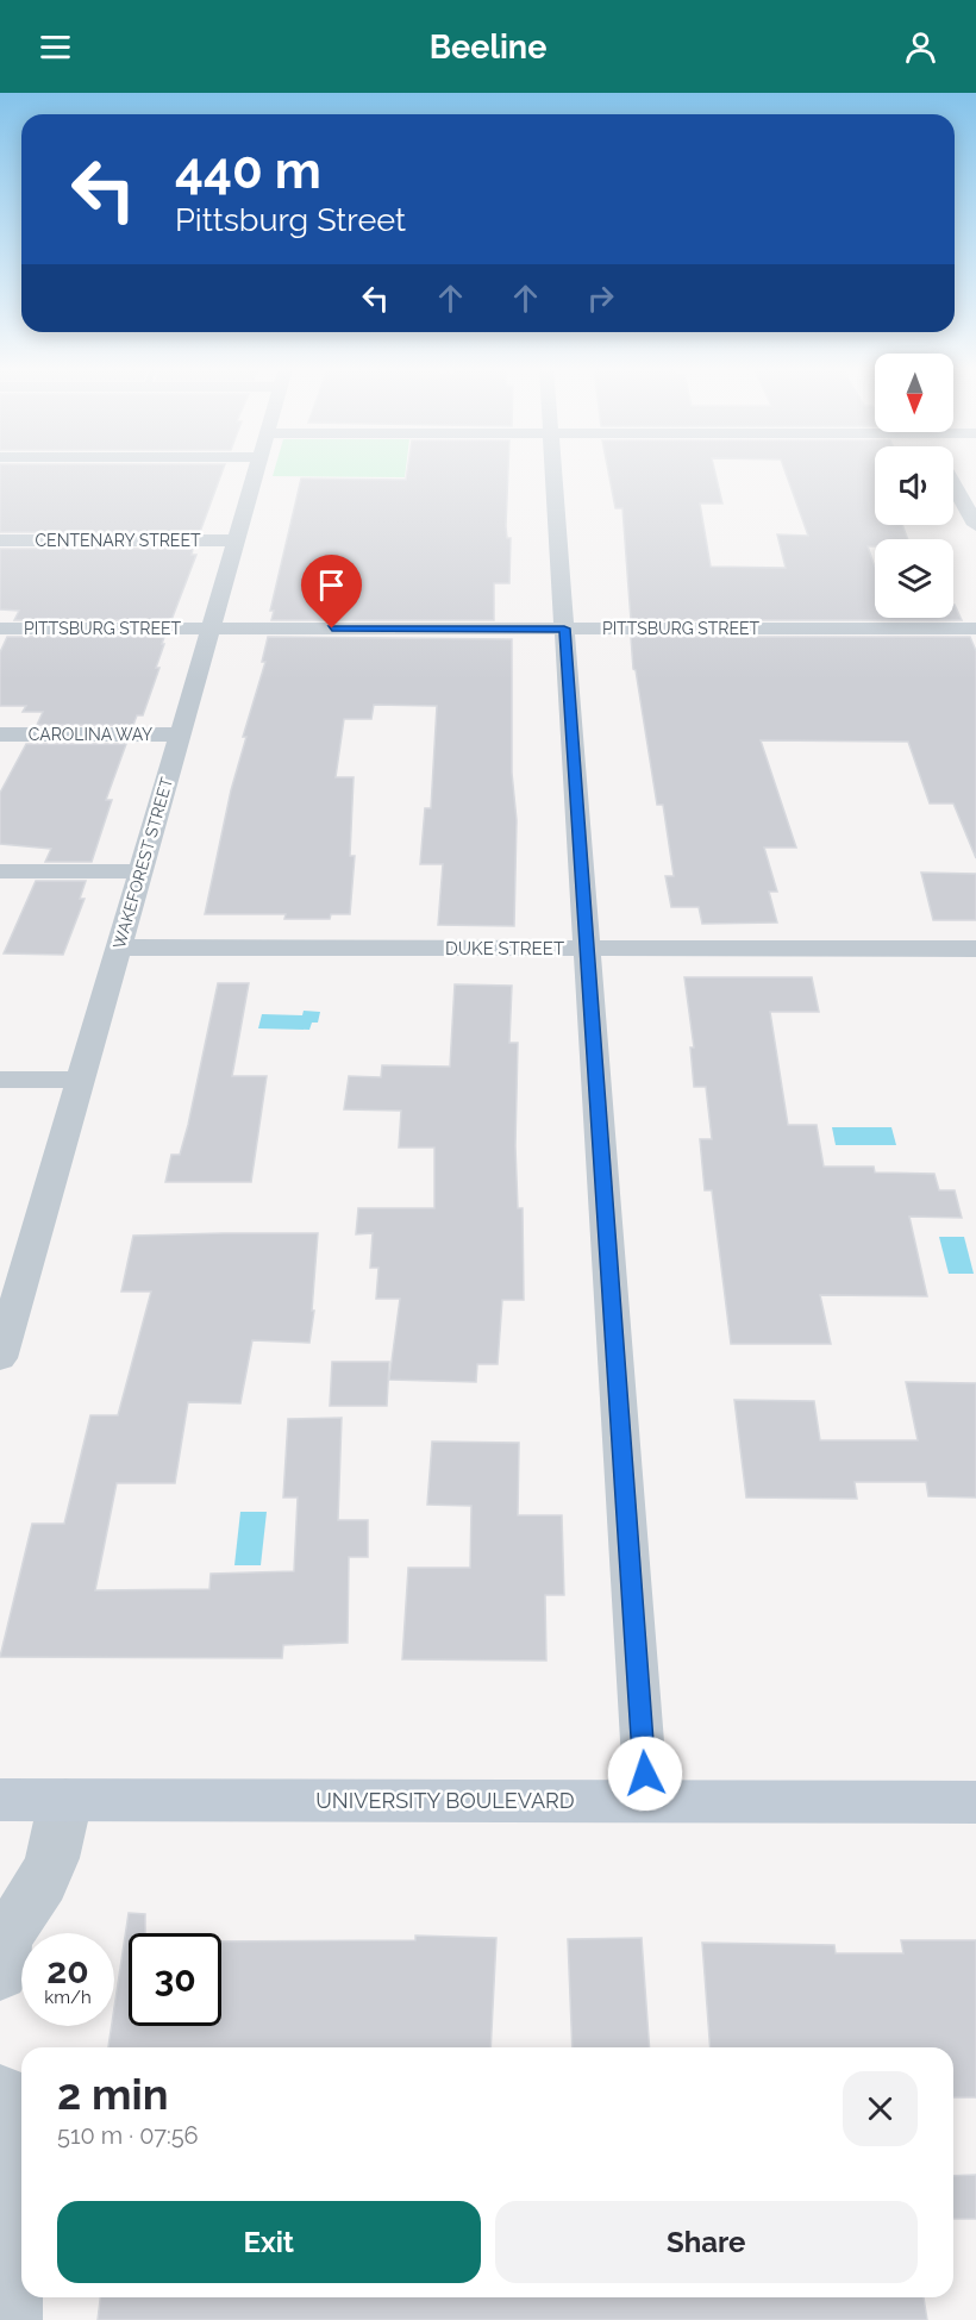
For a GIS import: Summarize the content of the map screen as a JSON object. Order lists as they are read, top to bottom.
{
  "streets": {
    "main road": ["UNIVERSITY BOULEVARD"],
    "street": [
      "CENTENARY STREET",
      "PITTSBURG STREET",
      "CAROLINA WAY",
      "WAKEFOREST STREET",
      "DUKE STREET"
    ]
  },
  "crossings": [
    ["CENTENARY STREET", "WAKEFOREST STREET"],
    ["PITTSBURG STREET", "WAKEFOREST STREET"],
    ["CAROLINA WAY", "WAKEFOREST STREET"],
    ["WAKEFOREST STREET", "DUKE STREET"]
  ],
  "north": "bottom",
  "page": {
    "header": "Beeline",
    "turn": ["440 m", "Pittsburg Street"],
    "speed": "20 km/h",
    "limit": "30",
    "heading": ["2 min", "510 m · 07:56"],
    "buttons": ["Exit", "Share"]
  }
}
